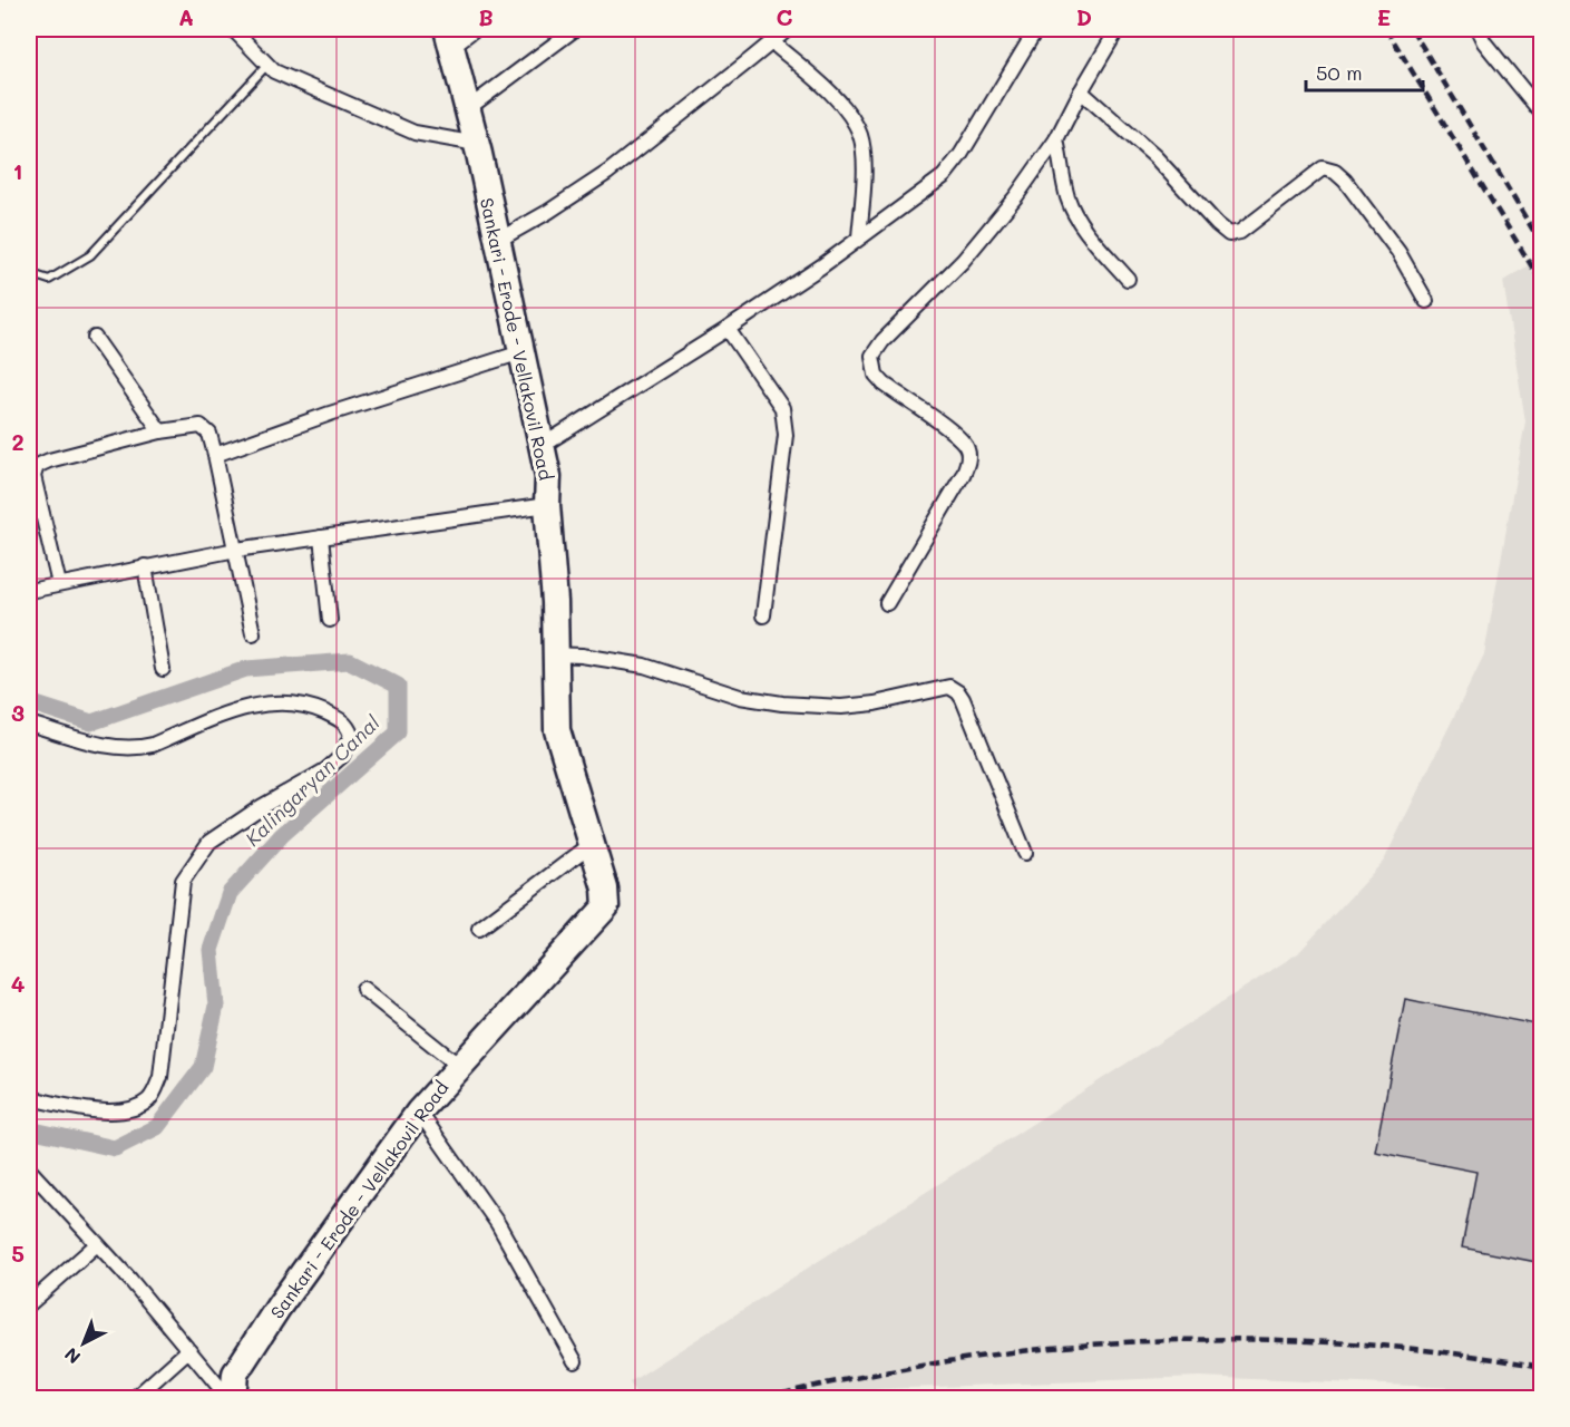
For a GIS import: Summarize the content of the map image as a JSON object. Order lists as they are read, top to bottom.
{
  "streets": {
    "highway": ["Sankari - Erode - Vellakovil Road"]
  },
  "water": ["Kalingaryan Canal"],
  "scale_bar": "50 m",
  "north": "bottom left",
  "grid": {
    "columns": [
      "A",
      "B",
      "C",
      "D",
      "E"
    ],
    "rows": [
      "1",
      "2",
      "3",
      "4",
      "5"
    ]
  }
}
